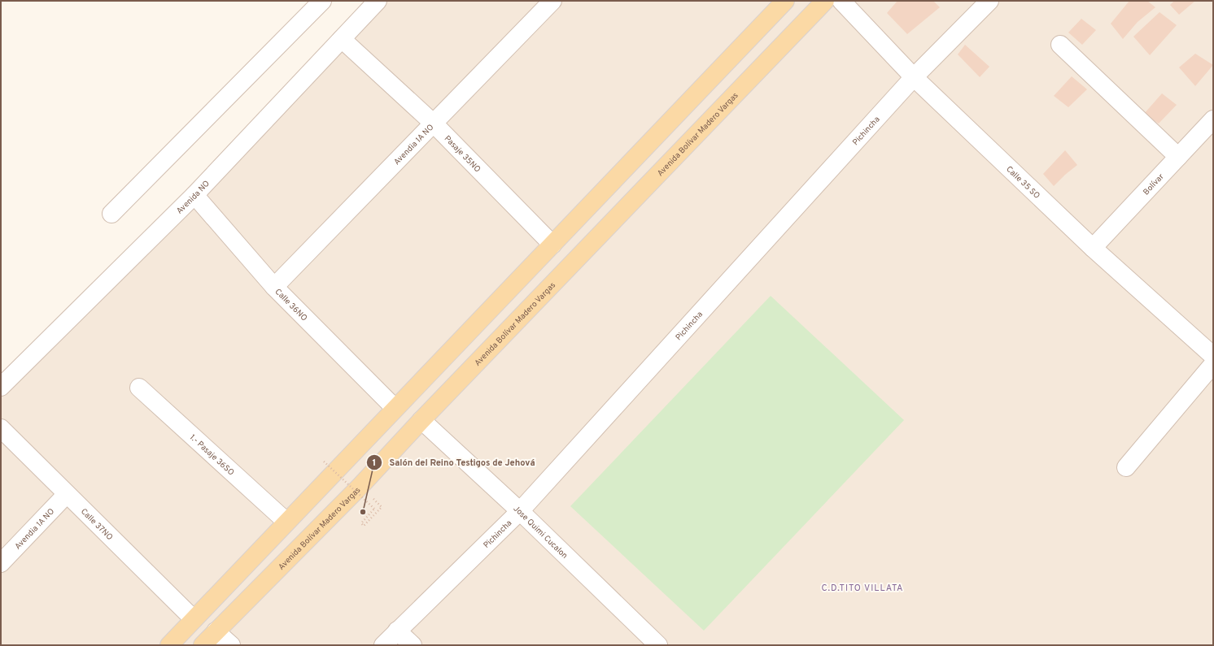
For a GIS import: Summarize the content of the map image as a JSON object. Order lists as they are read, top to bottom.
{
  "streets": {
    "main road": ["Avenida Bolívar Madero Vargas"],
    "street": [
      "Pichincha",
      "Avendia 1A NO",
      "Pasaje 35NO",
      "Calle 35 SO",
      "Bolívar",
      "Avenida NO",
      "Calle 36NO",
      "1.- Pasaje 36SO",
      "Calle 37NO",
      "Jose Quimi Cucalon"
    ]
  },
  "crossings": [
    ["Pichincha", "Calle 35 SO"],
    ["Pichincha", "Jose Quimi Cucalon"],
    ["Avenida Bolívar Madero Vargas", "Jose Quimi Cucalon"],
    ["Avendia 1A NO", "Pasaje 35NO"],
    ["Avendia 1A NO", "Calle 36NO"],
    ["Avendia 1A NO", "Calle 37NO"],
    ["Pasaje 35NO", "Avenida NO"],
    ["Calle 35 SO", "Bolívar"],
    ["Avenida NO", "Calle 36NO"]
  ],
  "districts": ["C.D.TITO VILLATA"],
  "places": ["Salón del Reino Testigos de Jehová"]
}
